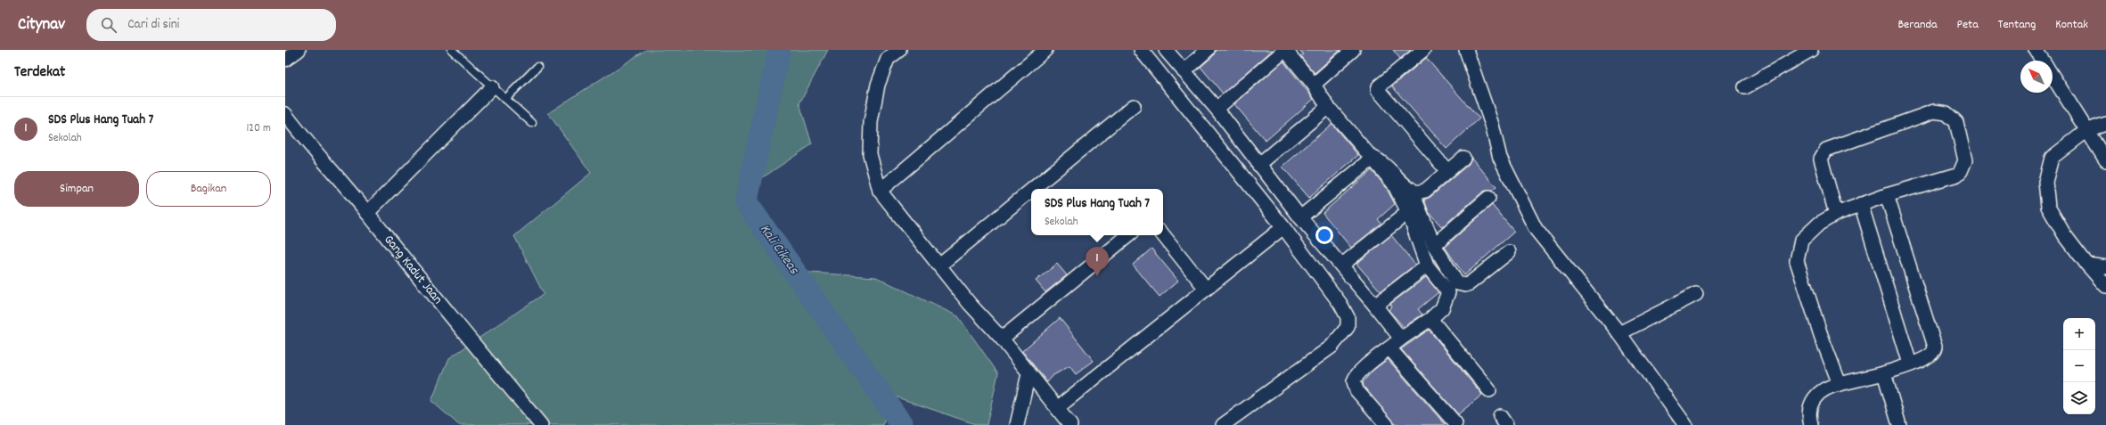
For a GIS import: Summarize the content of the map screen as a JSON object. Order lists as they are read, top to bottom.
{
  "streets": {
    "street": ["Gang Kadut Jaan"]
  },
  "water": ["Kali Cikeas"],
  "north": "top left",
  "page": {
    "header": "Citynav",
    "search": "Cari di sini",
    "nav": [
      "Beranda",
      "Peta",
      "Tentang",
      "Kontak"
    ],
    "heading": "Terdekat",
    "list": [
      {
        "mark": "1",
        "name": "SDS Plus Hang Tuah 7",
        "note": "Sekolah",
        "value": "120 m"
      }
    ],
    "buttons": ["Simpan", "Bagikan"],
    "popup": ["SDS Plus Hang Tuah 7", "Sekolah"],
    "pins": "1",
    "map_buttons": ["+", "−"]
  }
}
